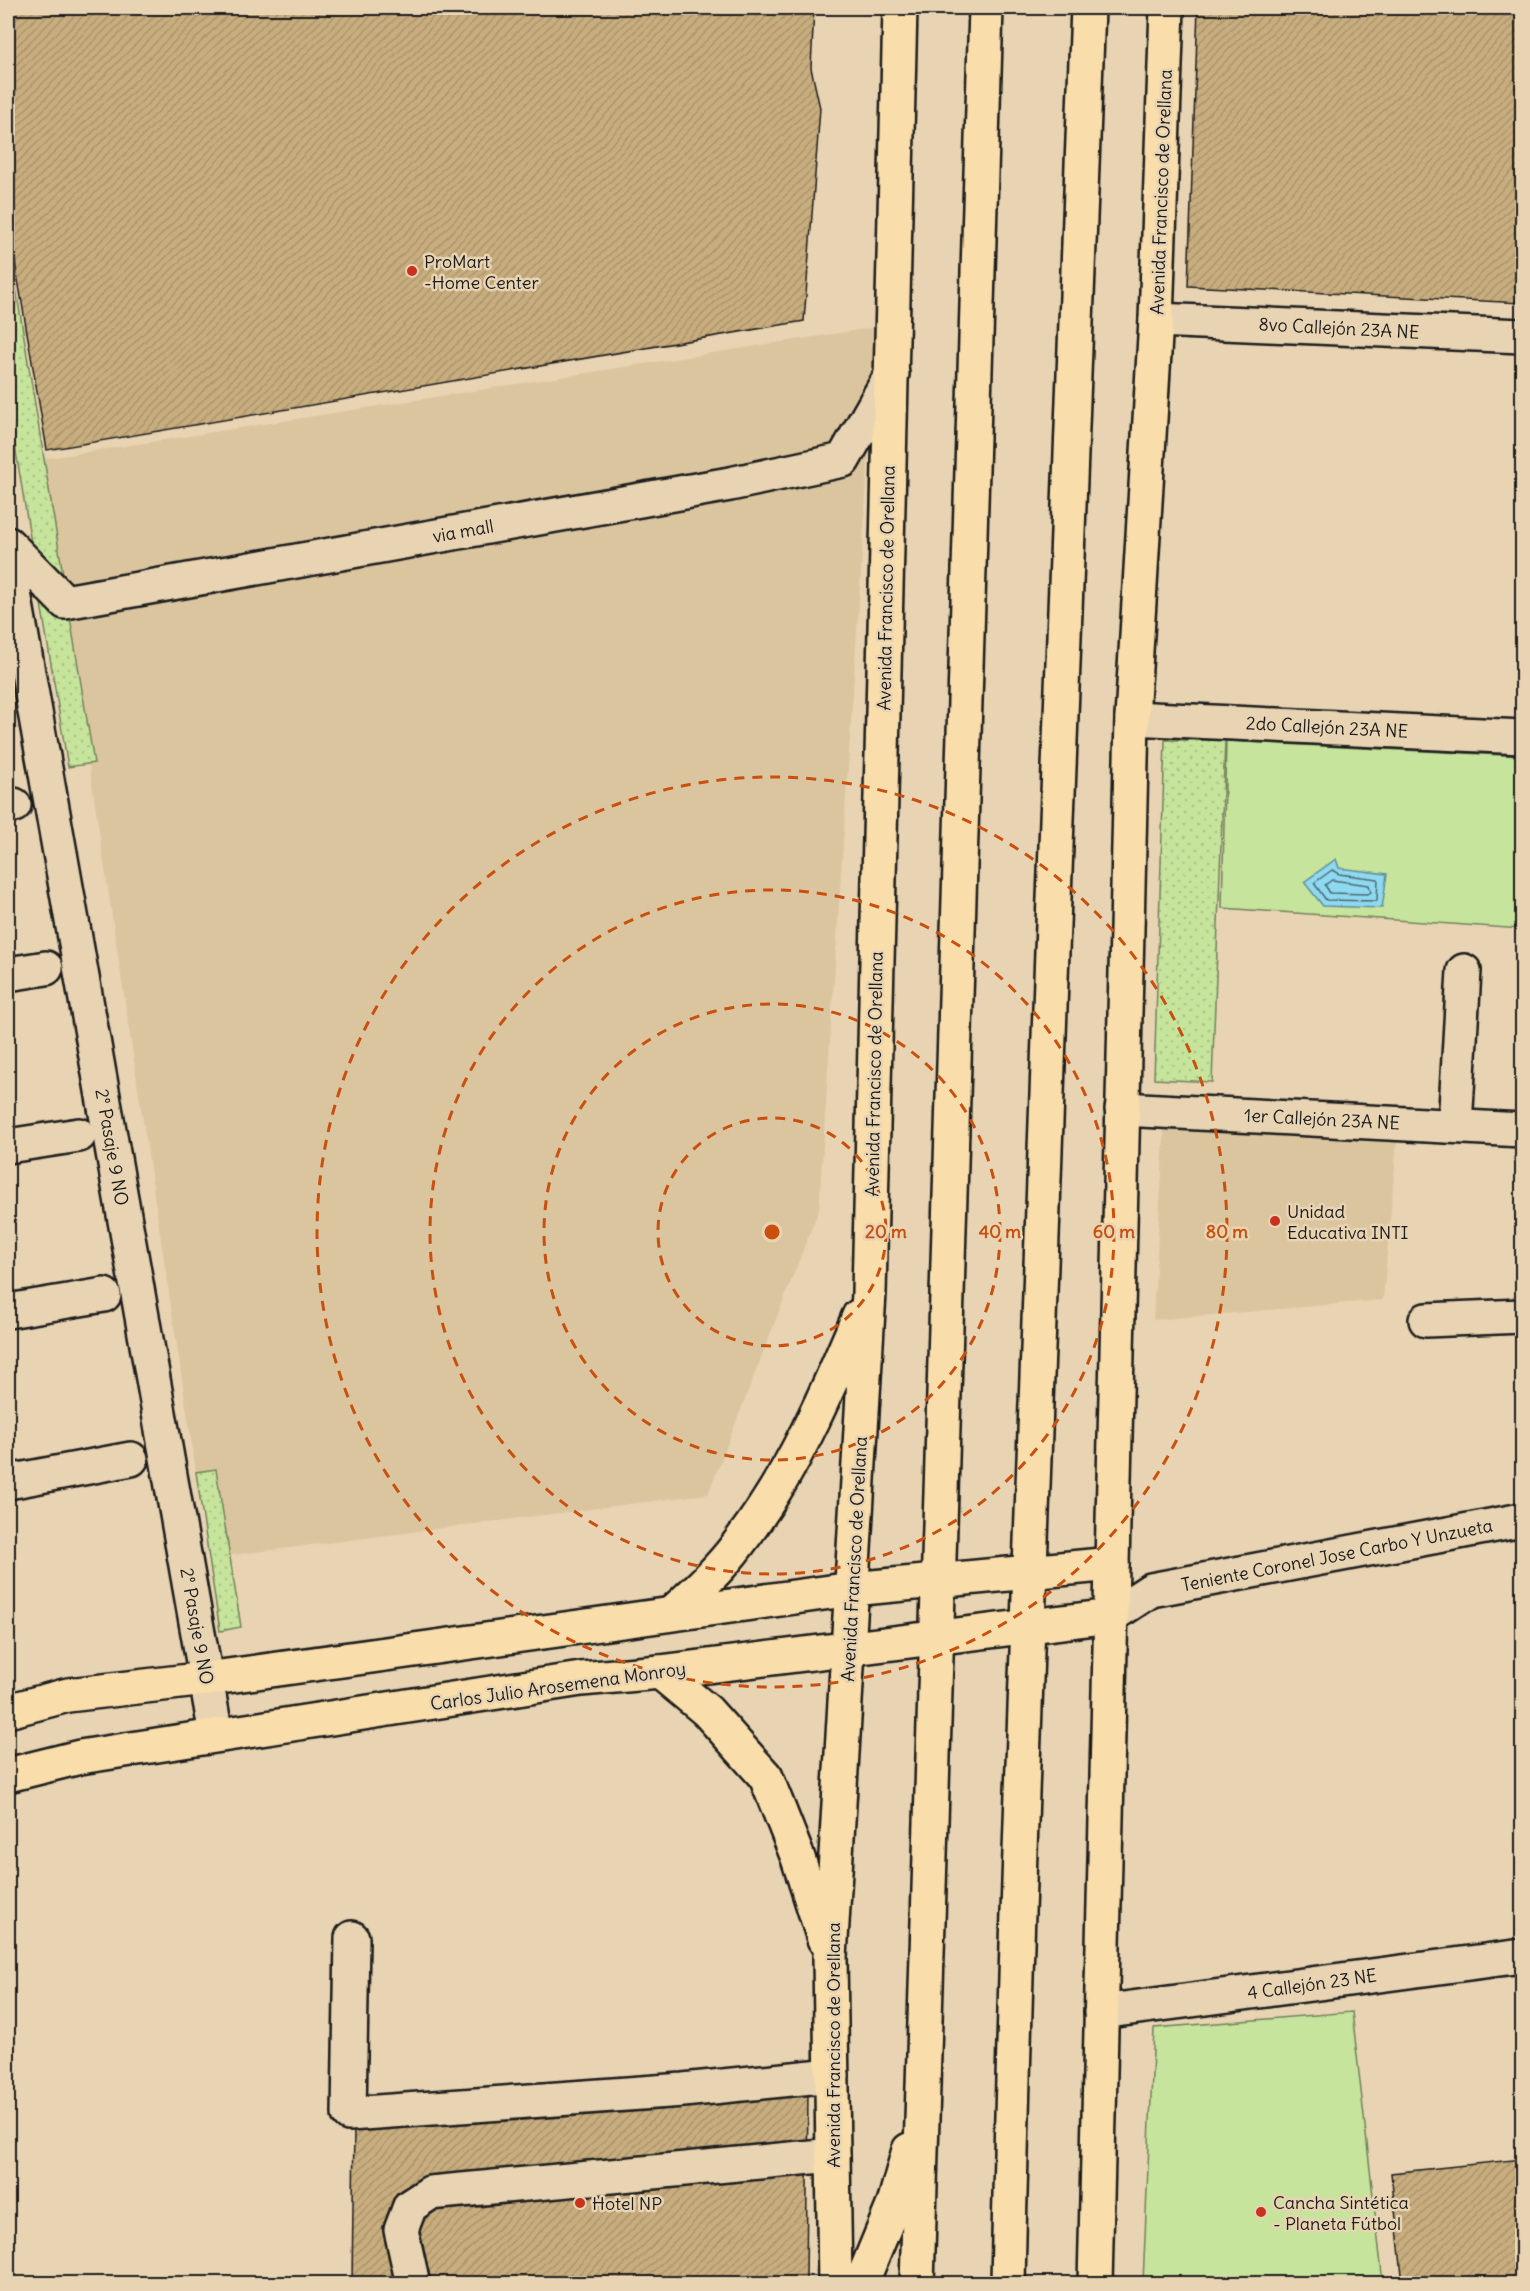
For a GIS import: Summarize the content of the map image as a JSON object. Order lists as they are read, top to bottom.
{
  "streets": {
    "main road": ["Avenida Francisco de Orellana", "Carlos Julio Arosemena Monroy"],
    "street": [
      "8vo Callejón 23A NE",
      "via mall",
      "2do Callejón 23A NE",
      "1er Callejón 23A NE",
      "2° Pasaje 9 NO",
      "Teniente Coronel Jose Carbo Y Unzueta",
      "4 Callejón 23 NE"
    ]
  },
  "crossings": [
    ["Avenida Francisco de Orellana", "8vo Callejón 23A NE"],
    ["Avenida Francisco de Orellana", "via mall"],
    ["Avenida Francisco de Orellana", "2do Callejón 23A NE"],
    ["Avenida Francisco de Orellana", "1er Callejón 23A NE"],
    ["Avenida Francisco de Orellana", "Teniente Coronel Jose Carbo Y Unzueta"],
    ["Avenida Francisco de Orellana", "Carlos Julio Arosemena Monroy"],
    ["Avenida Francisco de Orellana", "4 Callejón 23 NE"],
    ["2° Pasaje 9 NO", "Carlos Julio Arosemena Monroy"],
    ["Teniente Coronel Jose Carbo Y Unzueta", "Carlos Julio Arosemena Monroy"]
  ],
  "places": [
    "ProMart -Home Center",
    "Unidad Educativa INTI",
    "Hotel NP",
    "Cancha Sintética - Planeta Fútbol"
  ],
  "rings": [
    "20 m",
    "40 m",
    "60 m",
    "80 m"
  ]
}
